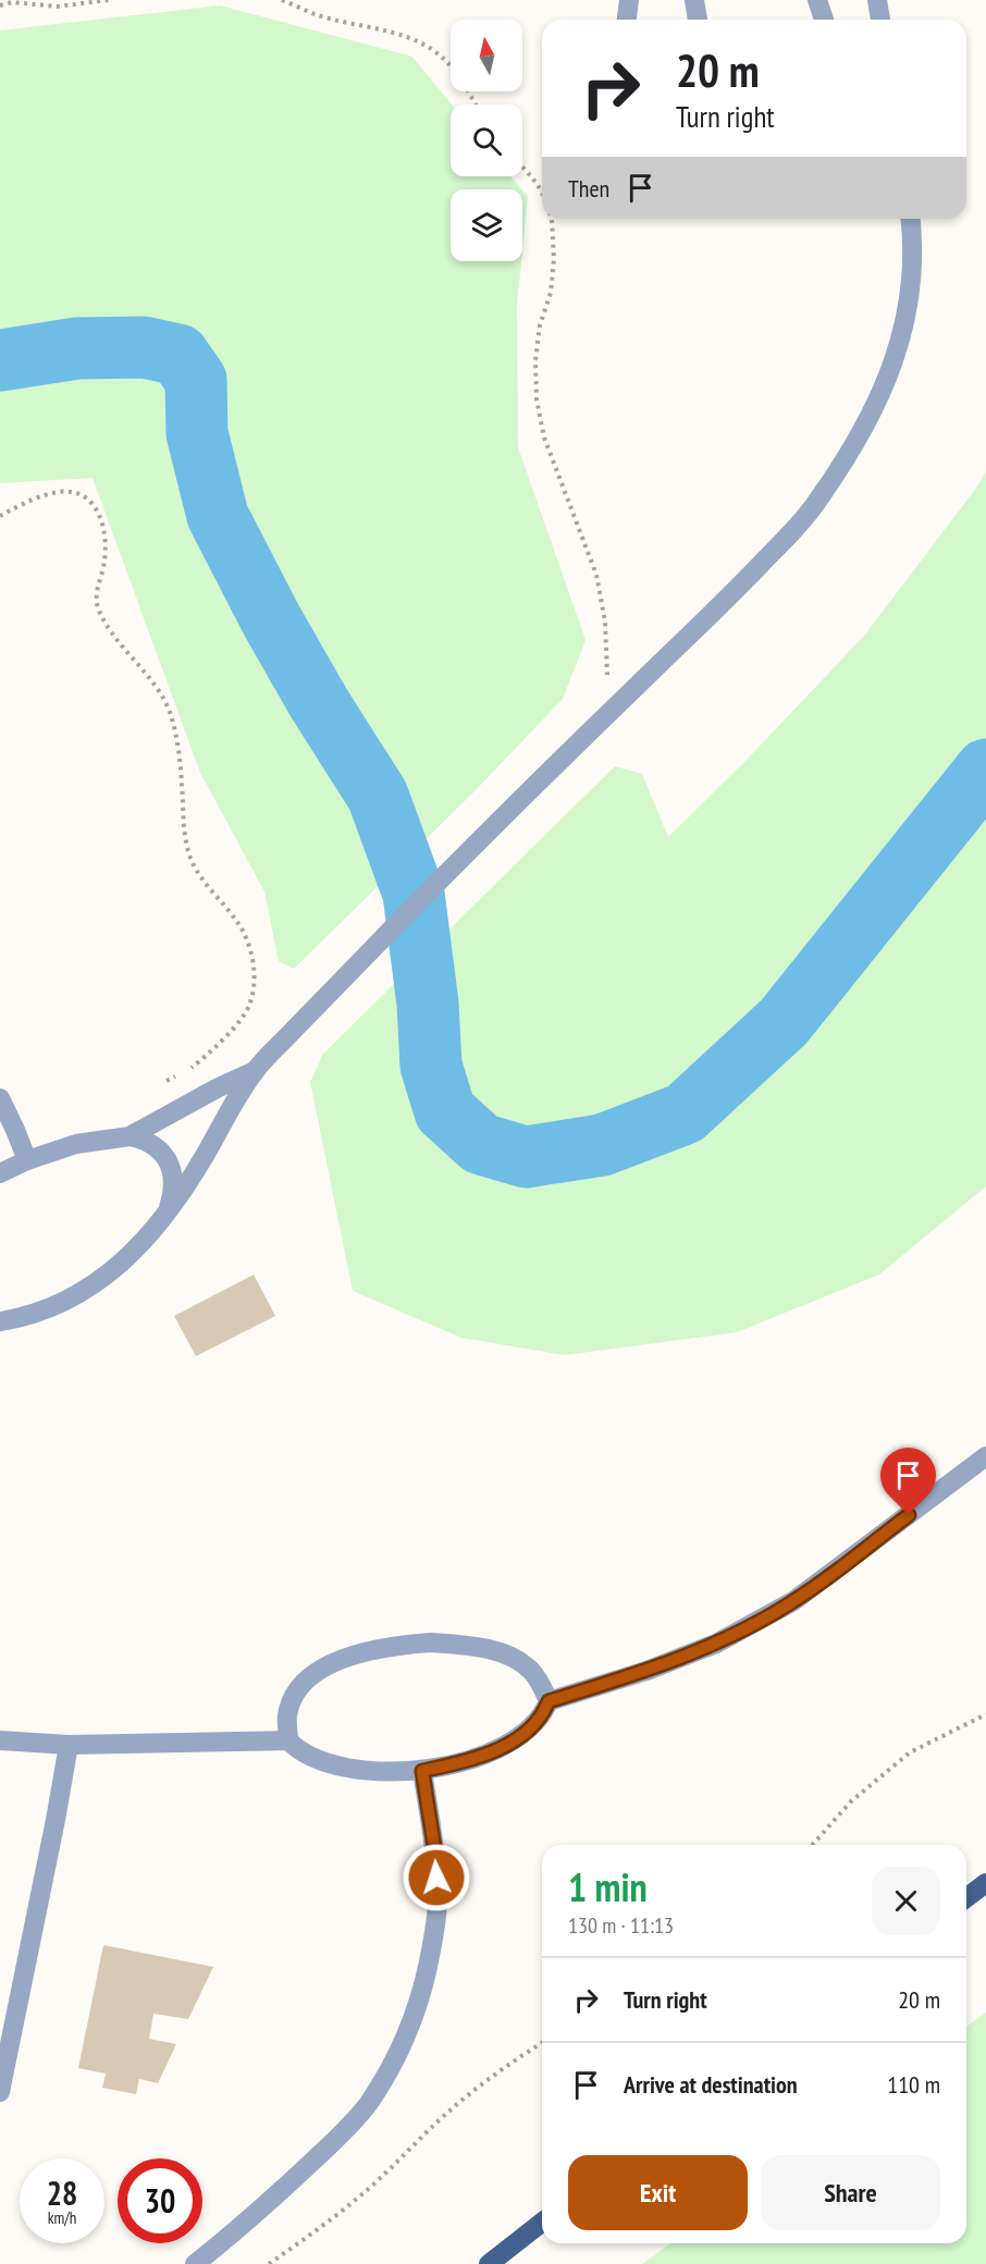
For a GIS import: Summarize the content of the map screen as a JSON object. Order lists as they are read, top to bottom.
{
  "north": "top",
  "page": {
    "turn": ["20 m", "Turn right"],
    "then": "Then",
    "heading": ["1 min", "130 m · 11:13"],
    "list": [
      {
        "name": "Turn right",
        "value": "20 m"
      },
      {
        "name": "Arrive at destination",
        "value": "110 m"
      }
    ],
    "buttons": ["Exit", "Share"],
    "speed": "28 km/h",
    "limit": "30"
  }
}
